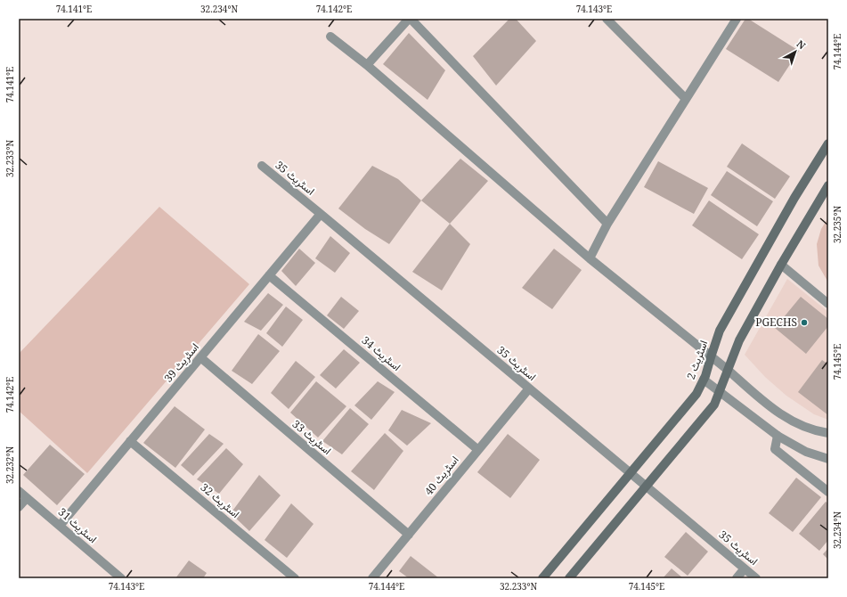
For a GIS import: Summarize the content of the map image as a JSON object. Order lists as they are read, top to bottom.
{
  "streets": {
    "main road": ["اسٹریٹ 2"],
    "street": [
      "اسٹریٹ 35",
      "اسٹریٹ 34",
      "اسٹریٹ 39",
      "اسٹریٹ 33",
      "اسٹریٹ 40",
      "اسٹریٹ 32",
      "اسٹریٹ 31"
    ]
  },
  "crossings": [
    ["اسٹریٹ 35", "اسٹریٹ 2"],
    ["اسٹریٹ 35", "اسٹریٹ 39"],
    ["اسٹریٹ 35", "اسٹریٹ 40"],
    ["اسٹریٹ 34", "اسٹریٹ 39"],
    ["اسٹریٹ 34", "اسٹریٹ 40"],
    ["اسٹریٹ 39", "اسٹریٹ 33"],
    ["اسٹریٹ 39", "اسٹریٹ 32"],
    ["اسٹریٹ 39", "اسٹریٹ 31"],
    ["اسٹریٹ 33", "اسٹریٹ 40"]
  ],
  "places": ["PGECHS"],
  "north": "top right",
  "coordinates": [
    "74.141°E",
    "32.234°N",
    "74.142°E",
    "74.143°E",
    "74.144°E",
    "32.233°N",
    "32.235°N",
    "74.145°E",
    "32.232°N"
  ]
}
